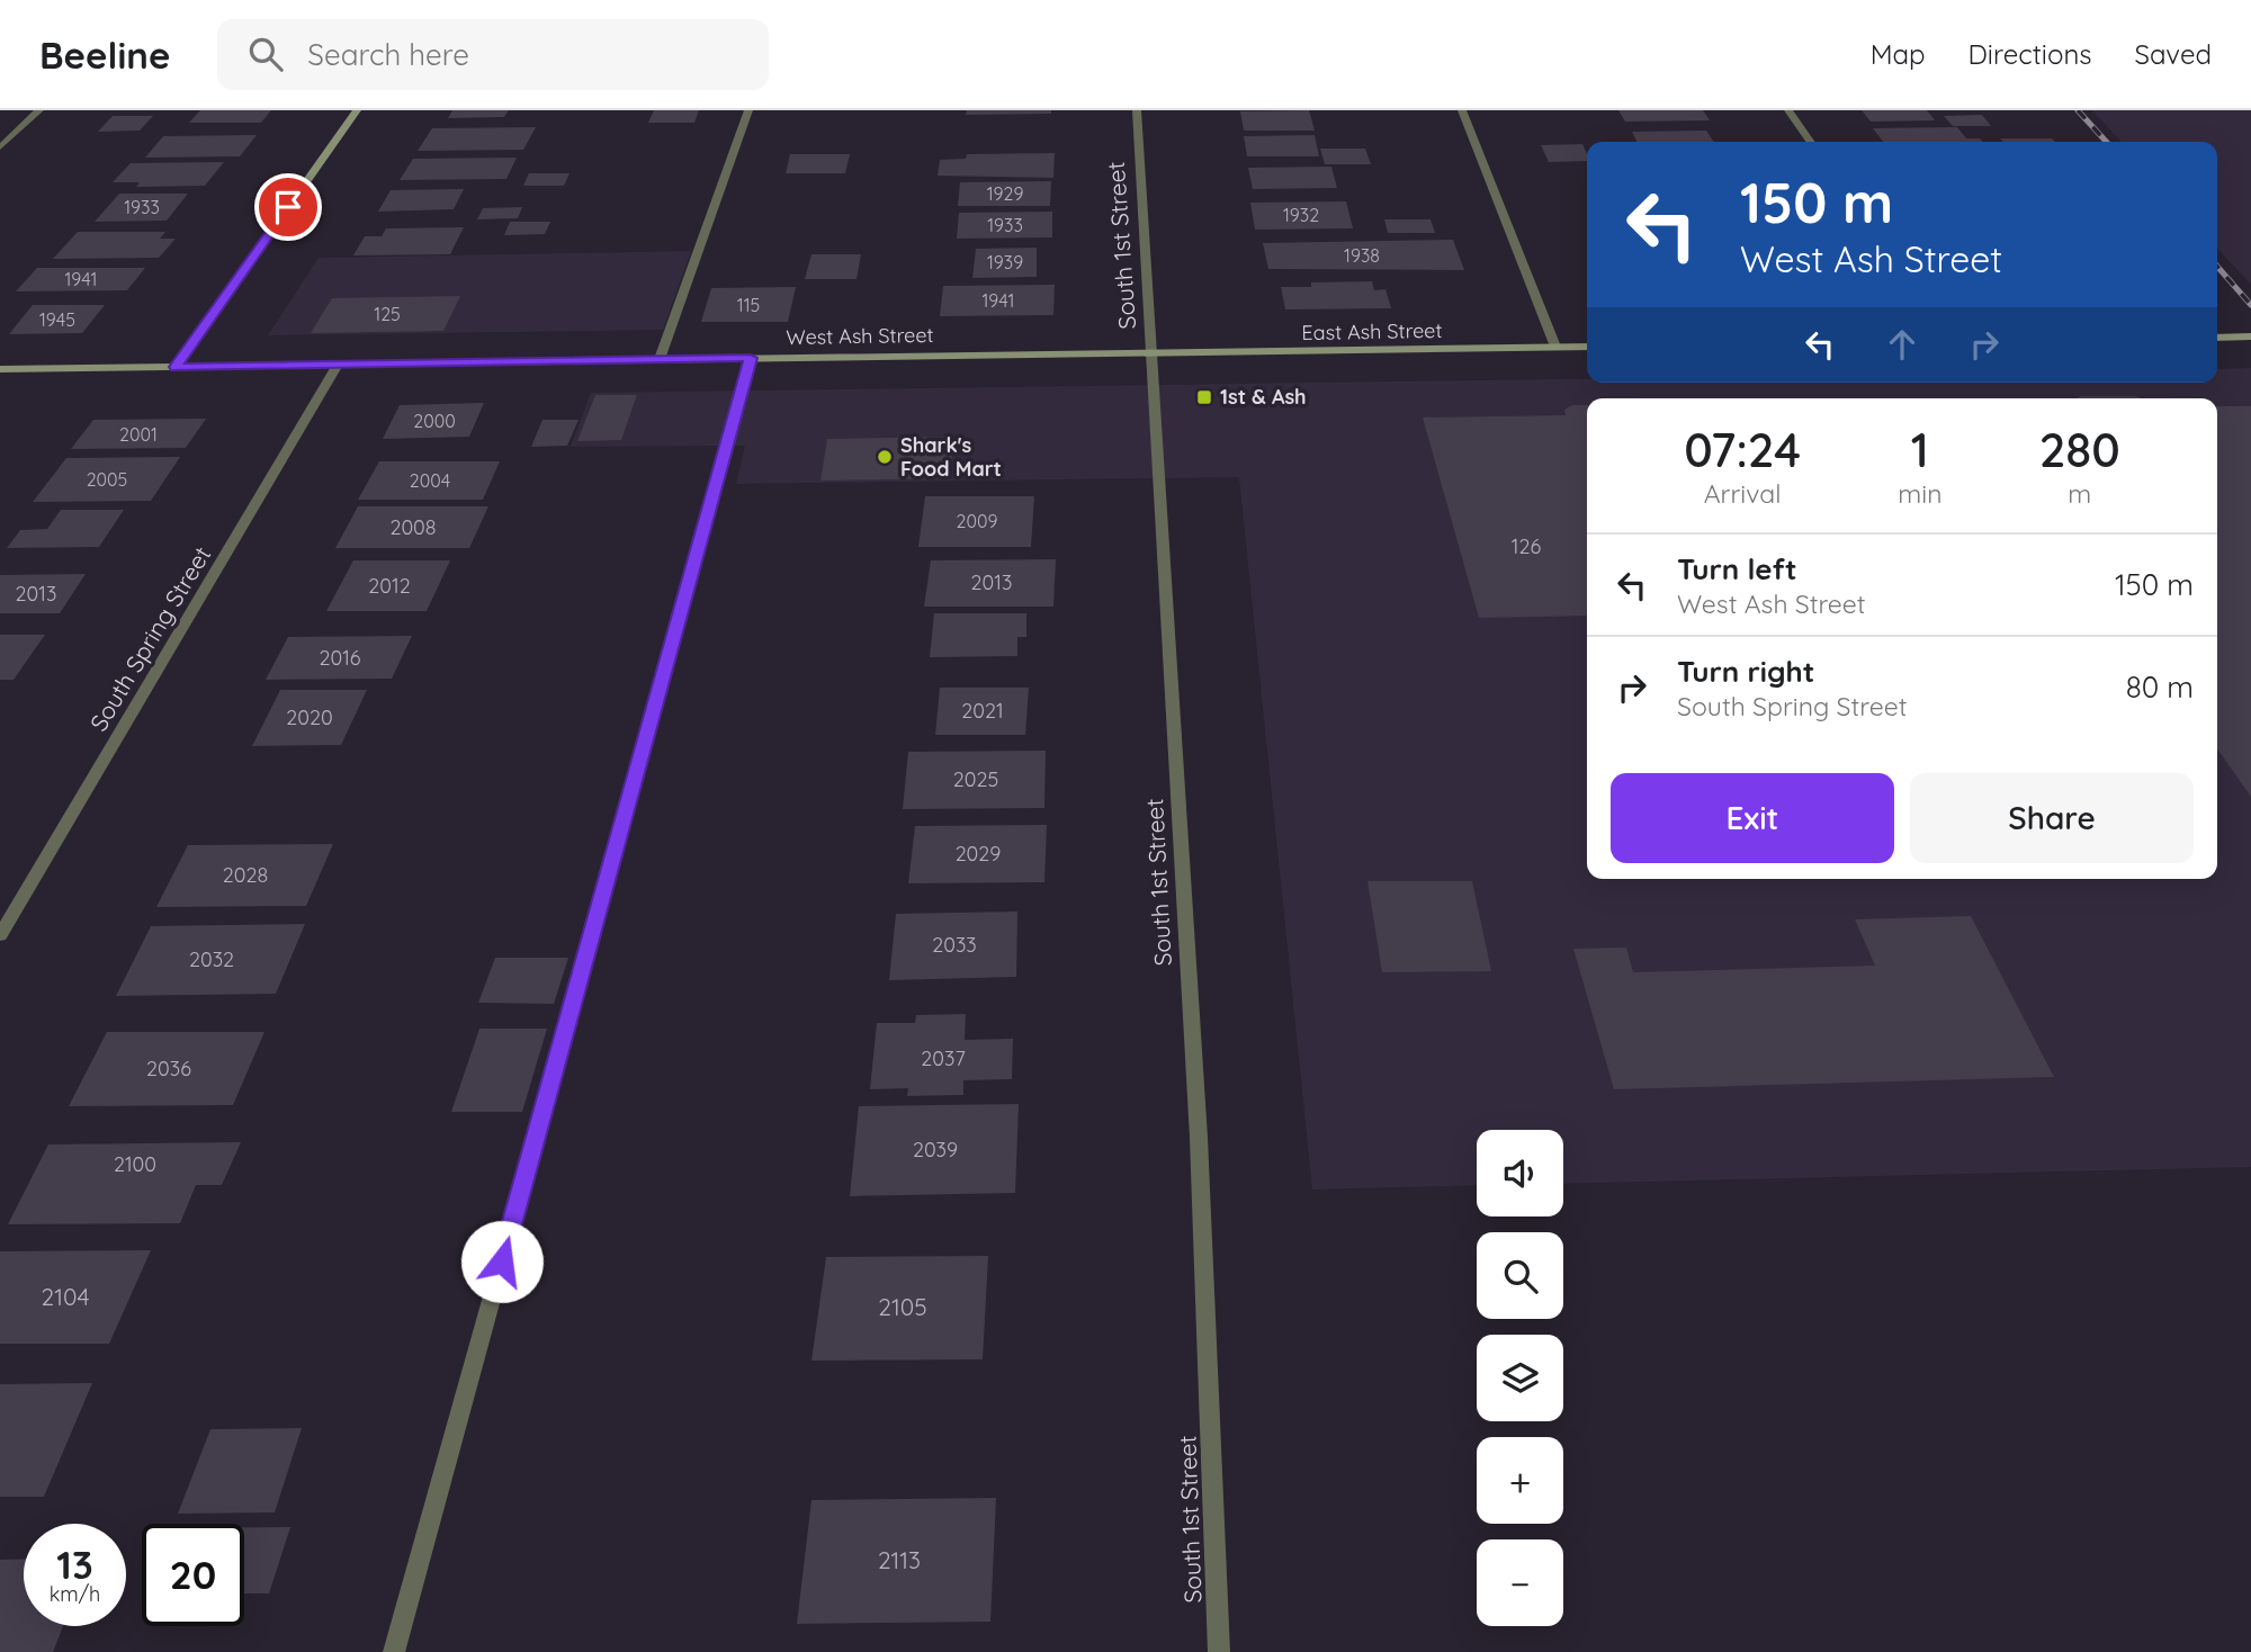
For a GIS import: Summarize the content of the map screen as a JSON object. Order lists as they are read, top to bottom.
{
  "streets": {
    "street": [
      "South 1st Street",
      "East Ash Street",
      "West Ash Street",
      "South Spring Street"
    ]
  },
  "crossings": [
    ["South 1st Street", "East Ash Street"],
    ["South 1st Street", "West Ash Street"],
    ["East Ash Street", "West Ash Street"],
    ["West Ash Street", "South Spring Street"]
  ],
  "places": {
    "transit": ["1st & Ash"],
    "other": ["Shark's Food Mart"]
  },
  "house_numbers": [
    "1929",
    "1933",
    "1932",
    "1933",
    "1938",
    "1939",
    "1941",
    "1941",
    "115",
    "125",
    "1945",
    "2000",
    "2001",
    "2005",
    "2004",
    "2009",
    "2008",
    "126",
    "2013",
    "2012",
    "2013",
    "2016",
    "2021",
    "2020",
    "2025",
    "2029",
    "2028",
    "2033",
    "2032",
    "2037",
    "2036",
    "2039",
    "2100",
    "2104",
    "2105",
    "2113"
  ],
  "page": {
    "header": "Beeline",
    "search": "Search here",
    "nav": ["Map", "Directions", "Saved"],
    "turn": ["150 m", "West Ash Street"],
    "eta": [
      "07:24",
      "Arrival",
      "1",
      "min",
      "280",
      "m"
    ],
    "list": [
      {
        "name": "Turn left",
        "note": "West Ash Street",
        "value": "150 m"
      },
      {
        "name": "Turn right",
        "note": "South Spring Street",
        "value": "80 m"
      }
    ],
    "buttons": ["Exit", "Share"],
    "map_buttons": ["+", "−"],
    "speed": "13 km/h",
    "limit": "20"
  }
}
